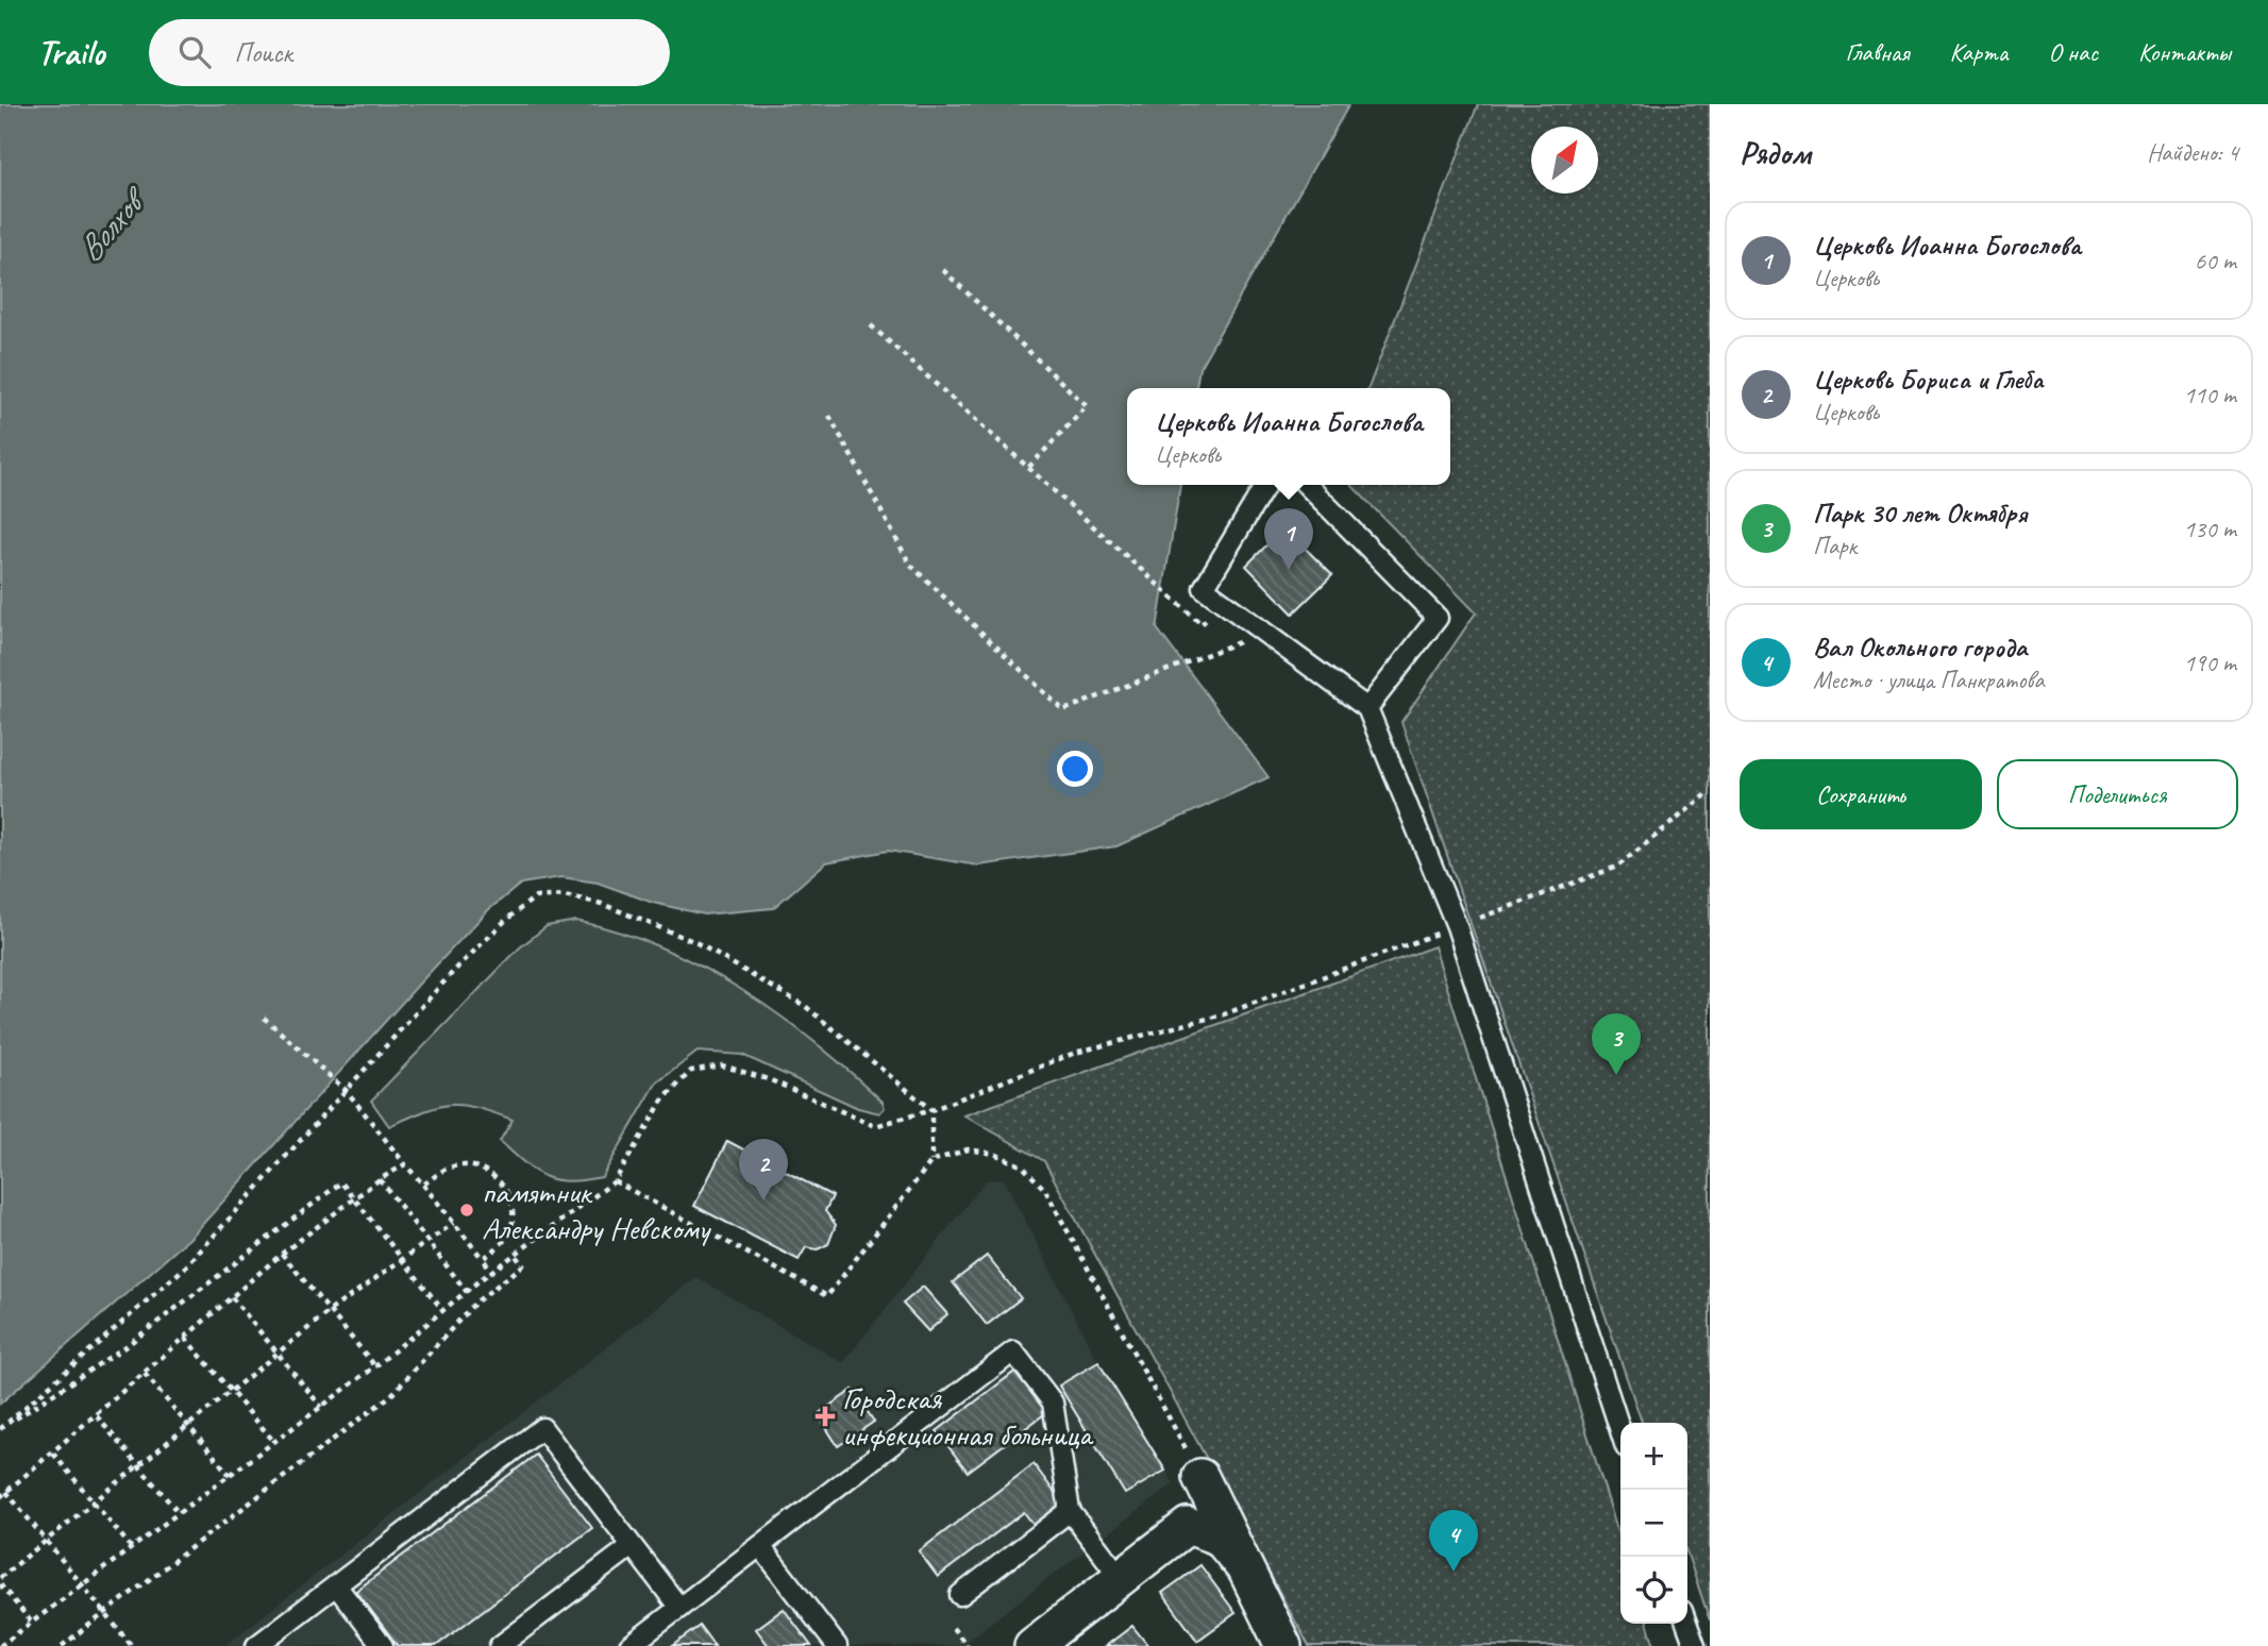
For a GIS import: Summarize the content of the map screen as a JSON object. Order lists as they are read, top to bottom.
{
  "water": ["Волхов"],
  "places": {
    "other": ["памятник Александру Невскому"],
    "health": ["Городская инфекционная больница"]
  },
  "north": "top right",
  "page": {
    "header": "Trailo",
    "search": "Поиск",
    "nav": [
      "Главная",
      "Карта",
      "О нас",
      "Контакты"
    ],
    "heading": ["Рядом", "Найдено: 4"],
    "list": [
      {
        "mark": "1",
        "name": "Церковь Иоанна Богослова",
        "note": "Церковь",
        "value": "60 m"
      },
      {
        "mark": "2",
        "name": "Церковь Бориса и Глеба",
        "note": "Церковь",
        "value": "110 m"
      },
      {
        "mark": "3",
        "name": "Парк 30 лет Октября",
        "note": "Парк",
        "value": "130 m"
      },
      {
        "mark": "4",
        "name": "Вал Окольного города",
        "note": "Место · улица Панкратова",
        "value": "190 m"
      }
    ],
    "popup": ["Церковь Иоанна Богослова", "Церковь"],
    "pins": [
      "1",
      "3",
      "2",
      "4"
    ],
    "buttons": ["Сохранить", "Поделиться"],
    "map_buttons": ["+", "−"]
  }
}
